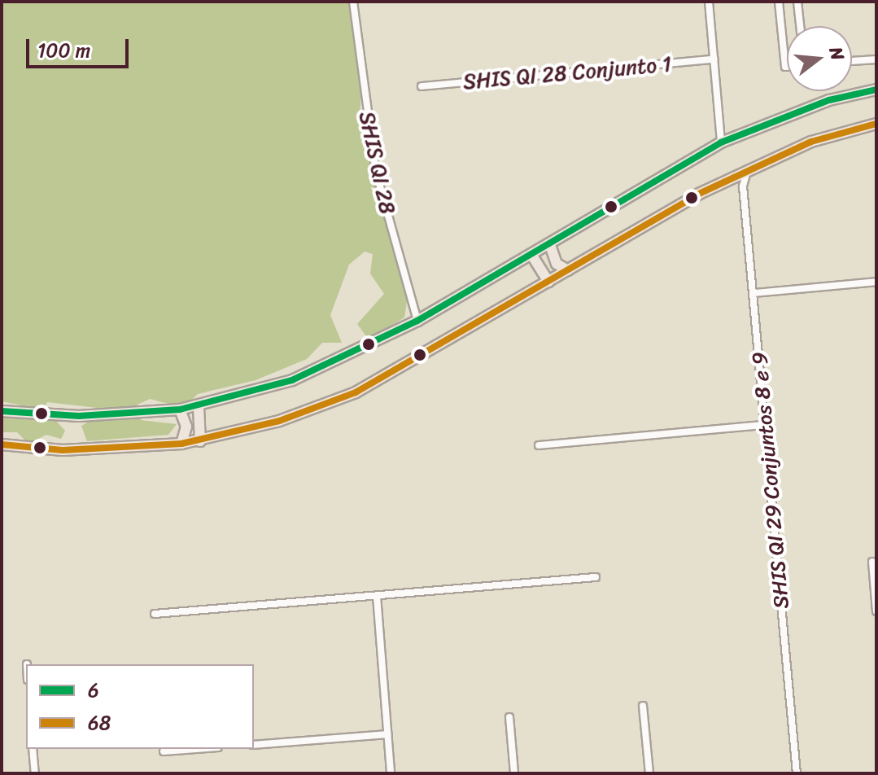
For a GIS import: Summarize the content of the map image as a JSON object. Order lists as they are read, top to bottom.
{
  "streets": {
    "street": ["SHIS QI 28 Conjunto 1", "SHIS QI 28", "SHIS QI 29 Conjuntos 8 e 9"]
  },
  "lines": ["transit line 6", "transit line 68"],
  "legend": ["6", "68"],
  "scale_bar": "100 m",
  "north": "right"
}
